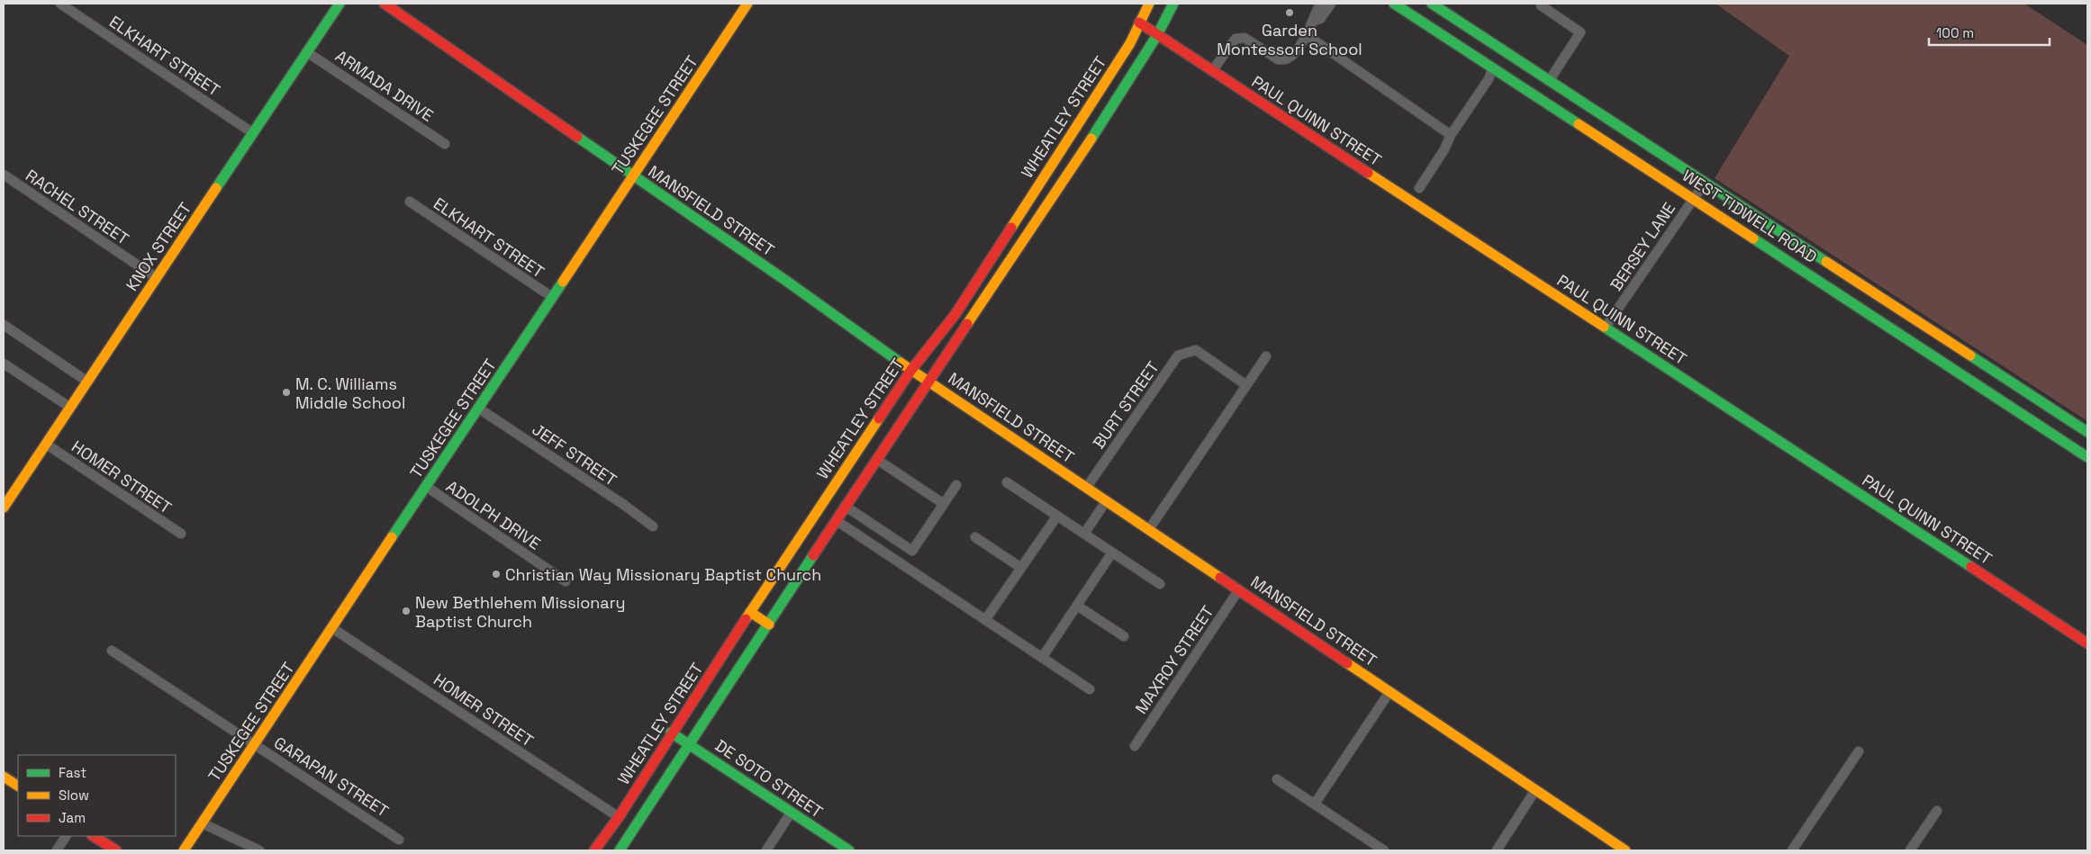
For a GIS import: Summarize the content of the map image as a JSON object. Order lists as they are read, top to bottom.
{
  "streets": {
    "street": [
      "ELKHART STREET",
      "ARMADA DRIVE",
      "TUSKEGEE STREET",
      "WHEATLEY STREET",
      "PAUL QUINN STREET",
      "RACHEL STREET",
      "MANSFIELD STREET",
      "WEST TIDWELL ROAD",
      "KNOX STREET",
      "BERSEY LANE",
      "BURT STREET",
      "JEFF STREET",
      "HOMER STREET",
      "ADOLPH DRIVE",
      "MAXROY STREET",
      "GARAPAN STREET",
      "DE SOTO STREET"
    ]
  },
  "crossings": [
    ["ELKHART STREET", "TUSKEGEE STREET"],
    ["ELKHART STREET", "KNOX STREET"],
    ["ARMADA DRIVE", "KNOX STREET"],
    ["TUSKEGEE STREET", "MANSFIELD STREET"],
    ["TUSKEGEE STREET", "JEFF STREET"],
    ["TUSKEGEE STREET", "HOMER STREET"],
    ["TUSKEGEE STREET", "ADOLPH DRIVE"],
    ["TUSKEGEE STREET", "GARAPAN STREET"],
    ["WHEATLEY STREET", "PAUL QUINN STREET"],
    ["WHEATLEY STREET", "MANSFIELD STREET"],
    ["WHEATLEY STREET", "HOMER STREET"],
    ["WHEATLEY STREET", "DE SOTO STREET"],
    ["PAUL QUINN STREET", "BERSEY LANE"],
    ["RACHEL STREET", "KNOX STREET"],
    ["MANSFIELD STREET", "BURT STREET"],
    ["MANSFIELD STREET", "MAXROY STREET"],
    ["WEST TIDWELL ROAD", "BERSEY LANE"],
    ["KNOX STREET", "HOMER STREET"]
  ],
  "places": [
    "Garden Montessori School",
    "M. C. Williams Middle School",
    "Christian Way Missionary Baptist Church",
    "New Bethlehem Missionary Baptist Church"
  ],
  "legend": ["Fast", "Slow", "Jam"],
  "scale_bar": "100 m"
}
